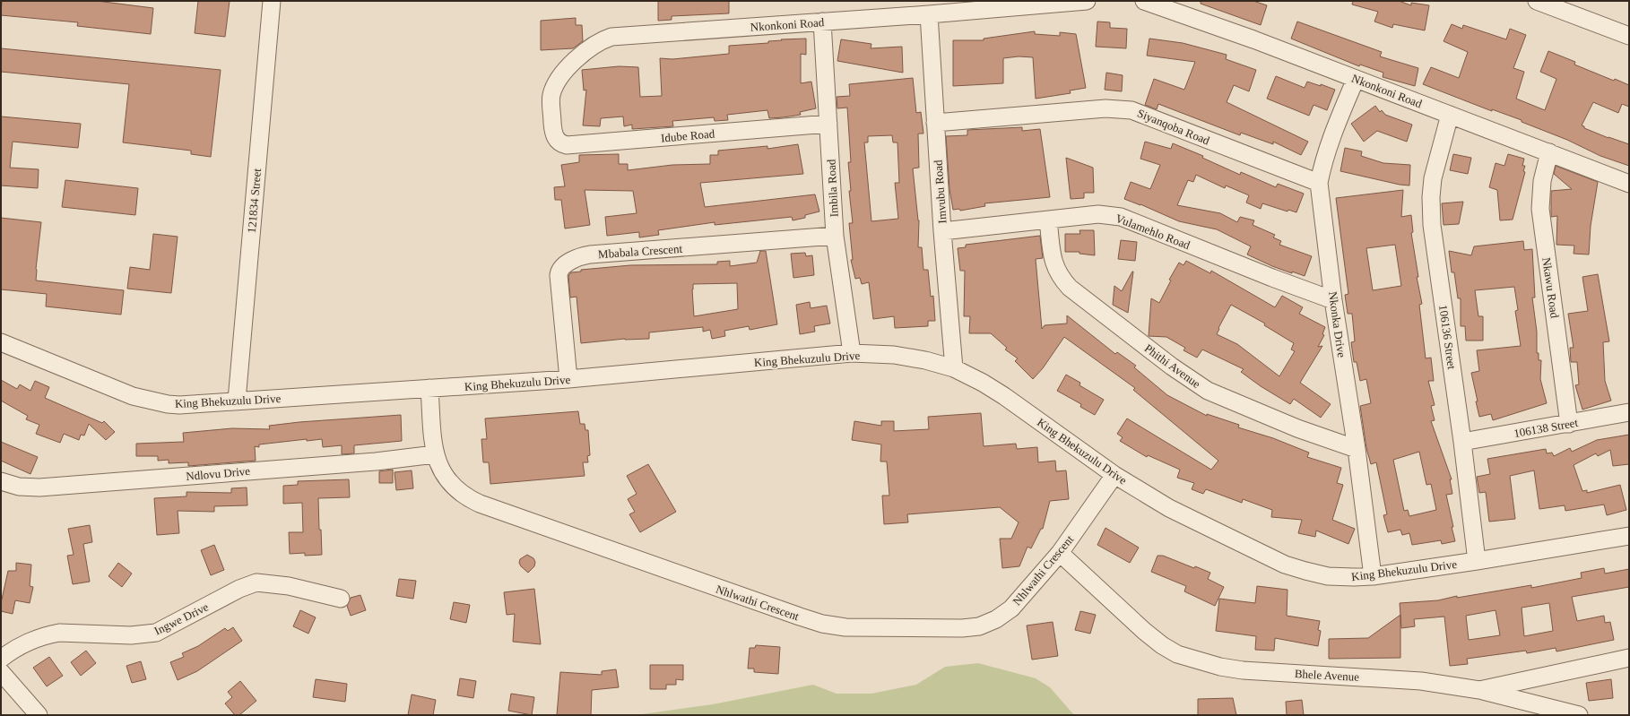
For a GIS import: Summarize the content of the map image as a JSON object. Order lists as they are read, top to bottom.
{
  "streets": {
    "street": [
      "Nkonkoni Road",
      "Siyanqoba Road",
      "Idube Road",
      "Imbila Road",
      "Imvubu Road",
      "121834 Street",
      "Vulamehlo Road",
      "Mbabala Crescent",
      "Nkawu Road",
      "Nkonka Drive",
      "106136 Street",
      "King Bhekuzulu Drive",
      "Phithi Avenue",
      "106138 Street",
      "Ndlovu Drive",
      "Nhlwathi Crescent",
      "Ingwe Drive",
      "Bhele Avenue"
    ]
  },
  "crossings": [
    ["Nkonkoni Road", "Idube Road"],
    ["Nkonkoni Road", "Imbila Road"],
    ["Nkonkoni Road", "Imvubu Road"],
    ["Nkonkoni Road", "Nkawu Road"],
    ["Nkonkoni Road", "Nkonka Drive"],
    ["Nkonkoni Road", "106136 Street"],
    ["Siyanqoba Road", "Imvubu Road"],
    ["Siyanqoba Road", "Nkonka Drive"],
    ["Idube Road", "Imbila Road"],
    ["Imbila Road", "Mbabala Crescent"],
    ["Imbila Road", "King Bhekuzulu Drive"],
    ["Imvubu Road", "Vulamehlo Road"],
    ["Imvubu Road", "King Bhekuzulu Drive"],
    ["121834 Street", "King Bhekuzulu Drive"],
    ["Vulamehlo Road", "Nkonka Drive"],
    ["Vulamehlo Road", "Phithi Avenue"],
    ["Mbabala Crescent", "King Bhekuzulu Drive"],
    ["Nkawu Road", "106138 Street"],
    ["Nkonka Drive", "King Bhekuzulu Drive"],
    ["Nkonka Drive", "Phithi Avenue"],
    ["106136 Street", "King Bhekuzulu Drive"],
    ["106136 Street", "106138 Street"],
    ["King Bhekuzulu Drive", "Nhlwathi Crescent"],
    ["Ndlovu Drive", "Nhlwathi Crescent"],
    ["Nhlwathi Crescent", "Bhele Avenue"]
  ]
}
